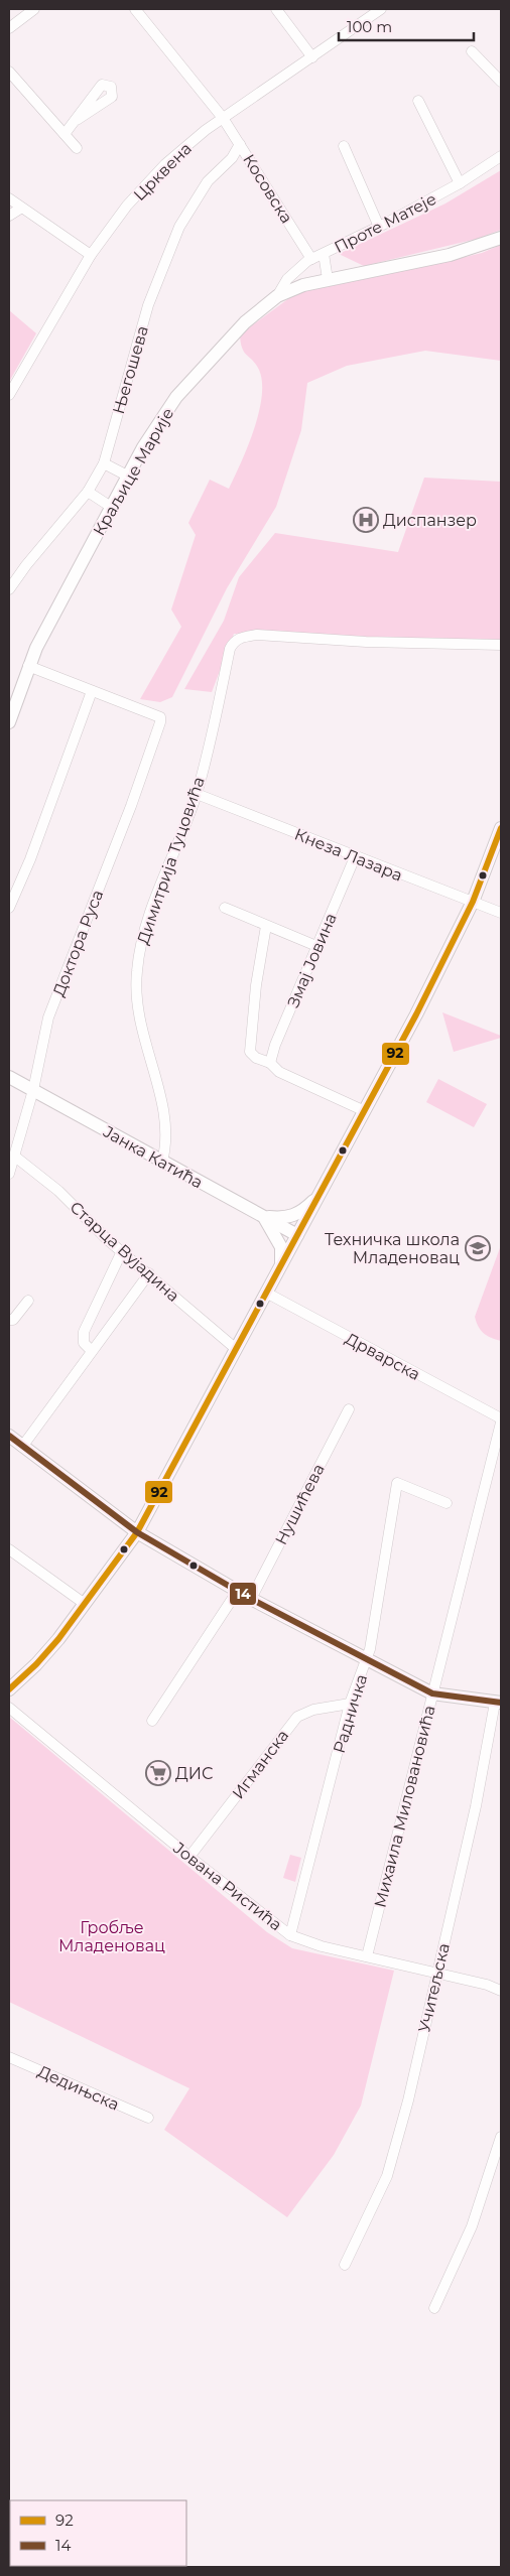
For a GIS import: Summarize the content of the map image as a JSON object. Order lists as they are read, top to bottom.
{
  "streets": {
    "street": [
      "Црквена",
      "Косовска",
      "Проте Матеје",
      "Његошева",
      "Краљице Марије",
      "Кнеза Лазара",
      "Димитрија Туцовића",
      "Доктора Руса",
      "Змај Јовина",
      "Јанка Катића",
      "Старца Вујадина",
      "Дрварска",
      "Нушићева",
      "Радничка",
      "Игманска",
      "Михаила Миловановића",
      "Јована Ристића",
      "Учитељска",
      "Дедињска"
    ]
  },
  "crossings": [
    ["Црквена", "Косовска"],
    ["Косовска", "Проте Матеје"],
    ["Косовска", "Његошева"],
    ["Проте Матеје", "Краљице Марије"],
    ["Кнеза Лазара", "Димитрија Туцовића"],
    ["Кнеза Лазара", "Змај Јовина"],
    ["Димитрија Туцовића", "Јанка Катића"],
    ["Доктора Руса", "Јанка Катића"],
    ["Доктора Руса", "Старца Вујадина"],
    ["Радничка", "Игманска"],
    ["Радничка", "Јована Ристића"],
    ["Игманска", "Јована Ристића"],
    ["Михаила Миловановића", "Јована Ристића"],
    ["Јована Ристића", "Учитељска"]
  ],
  "parks": ["Гробље Младеновац"],
  "places": {
    "hospital": ["Диспанзер"],
    "school or university": ["Техничка школа Младеновац"],
    "supermarket": ["ДИС"]
  },
  "lines": ["transit line 92", "transit line 14"],
  "legend": ["92", "14"],
  "scale_bar": "100 m"
}
